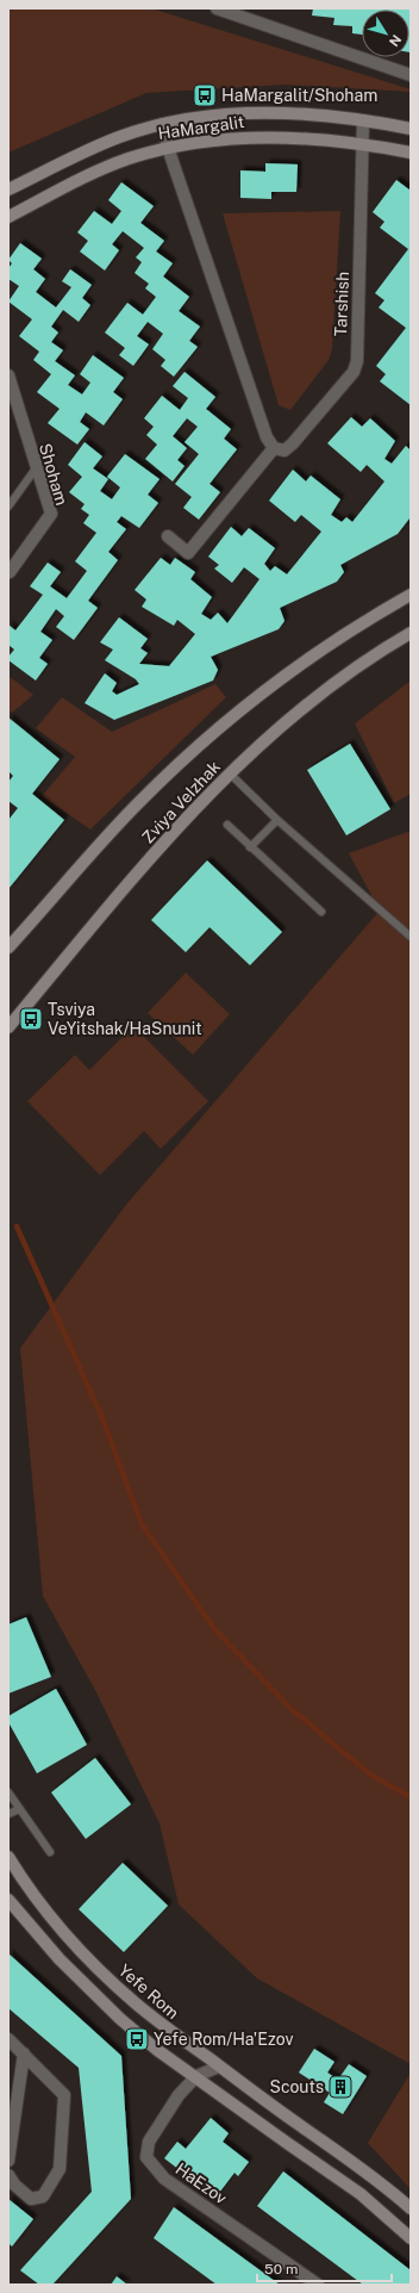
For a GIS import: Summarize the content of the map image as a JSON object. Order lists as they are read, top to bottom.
{
  "streets": {
    "street": [
      "HaMargalit",
      "Tarshish",
      "Shoham",
      "Zviya VeIzhak",
      "Yefe Rom",
      "HaEzov"
    ]
  },
  "crossings": [
    ["HaMargalit", "Tarshish"],
    ["Yefe Rom", "HaEzov"]
  ],
  "places": {
    "bus stop": ["HaMargalit/Shoham", "Tsviya VeYitshak/HaSnunit", "Yefe Rom/Ha'Ezov"],
    "building": ["Scouts"]
  },
  "scale_bar": "50 m",
  "north": "bottom right"
}
